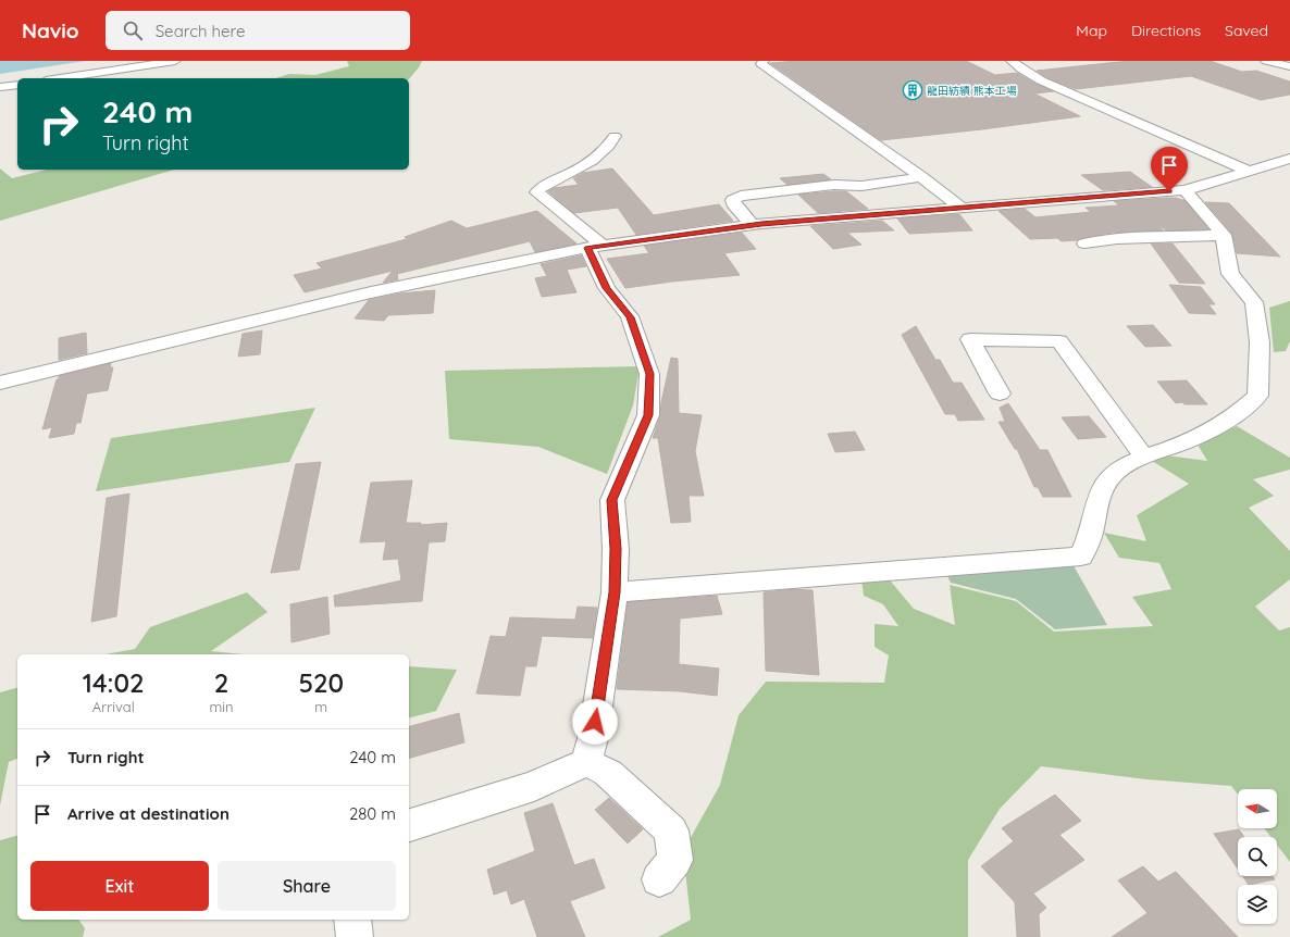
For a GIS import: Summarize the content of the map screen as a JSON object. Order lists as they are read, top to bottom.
{
  "places": {
    "building": ["龍田紡績 熊本工場"]
  },
  "north": "left",
  "page": {
    "header": "Navio",
    "search": "Search here",
    "nav": ["Map", "Directions", "Saved"],
    "turn": ["240 m", "Turn right"],
    "eta": [
      "14:02",
      "Arrival",
      "2",
      "min",
      "520",
      "m"
    ],
    "list": [
      {
        "name": "Turn right",
        "value": "240 m"
      },
      {
        "name": "Arrive at destination",
        "value": "280 m"
      }
    ],
    "buttons": ["Exit", "Share"]
  }
}
